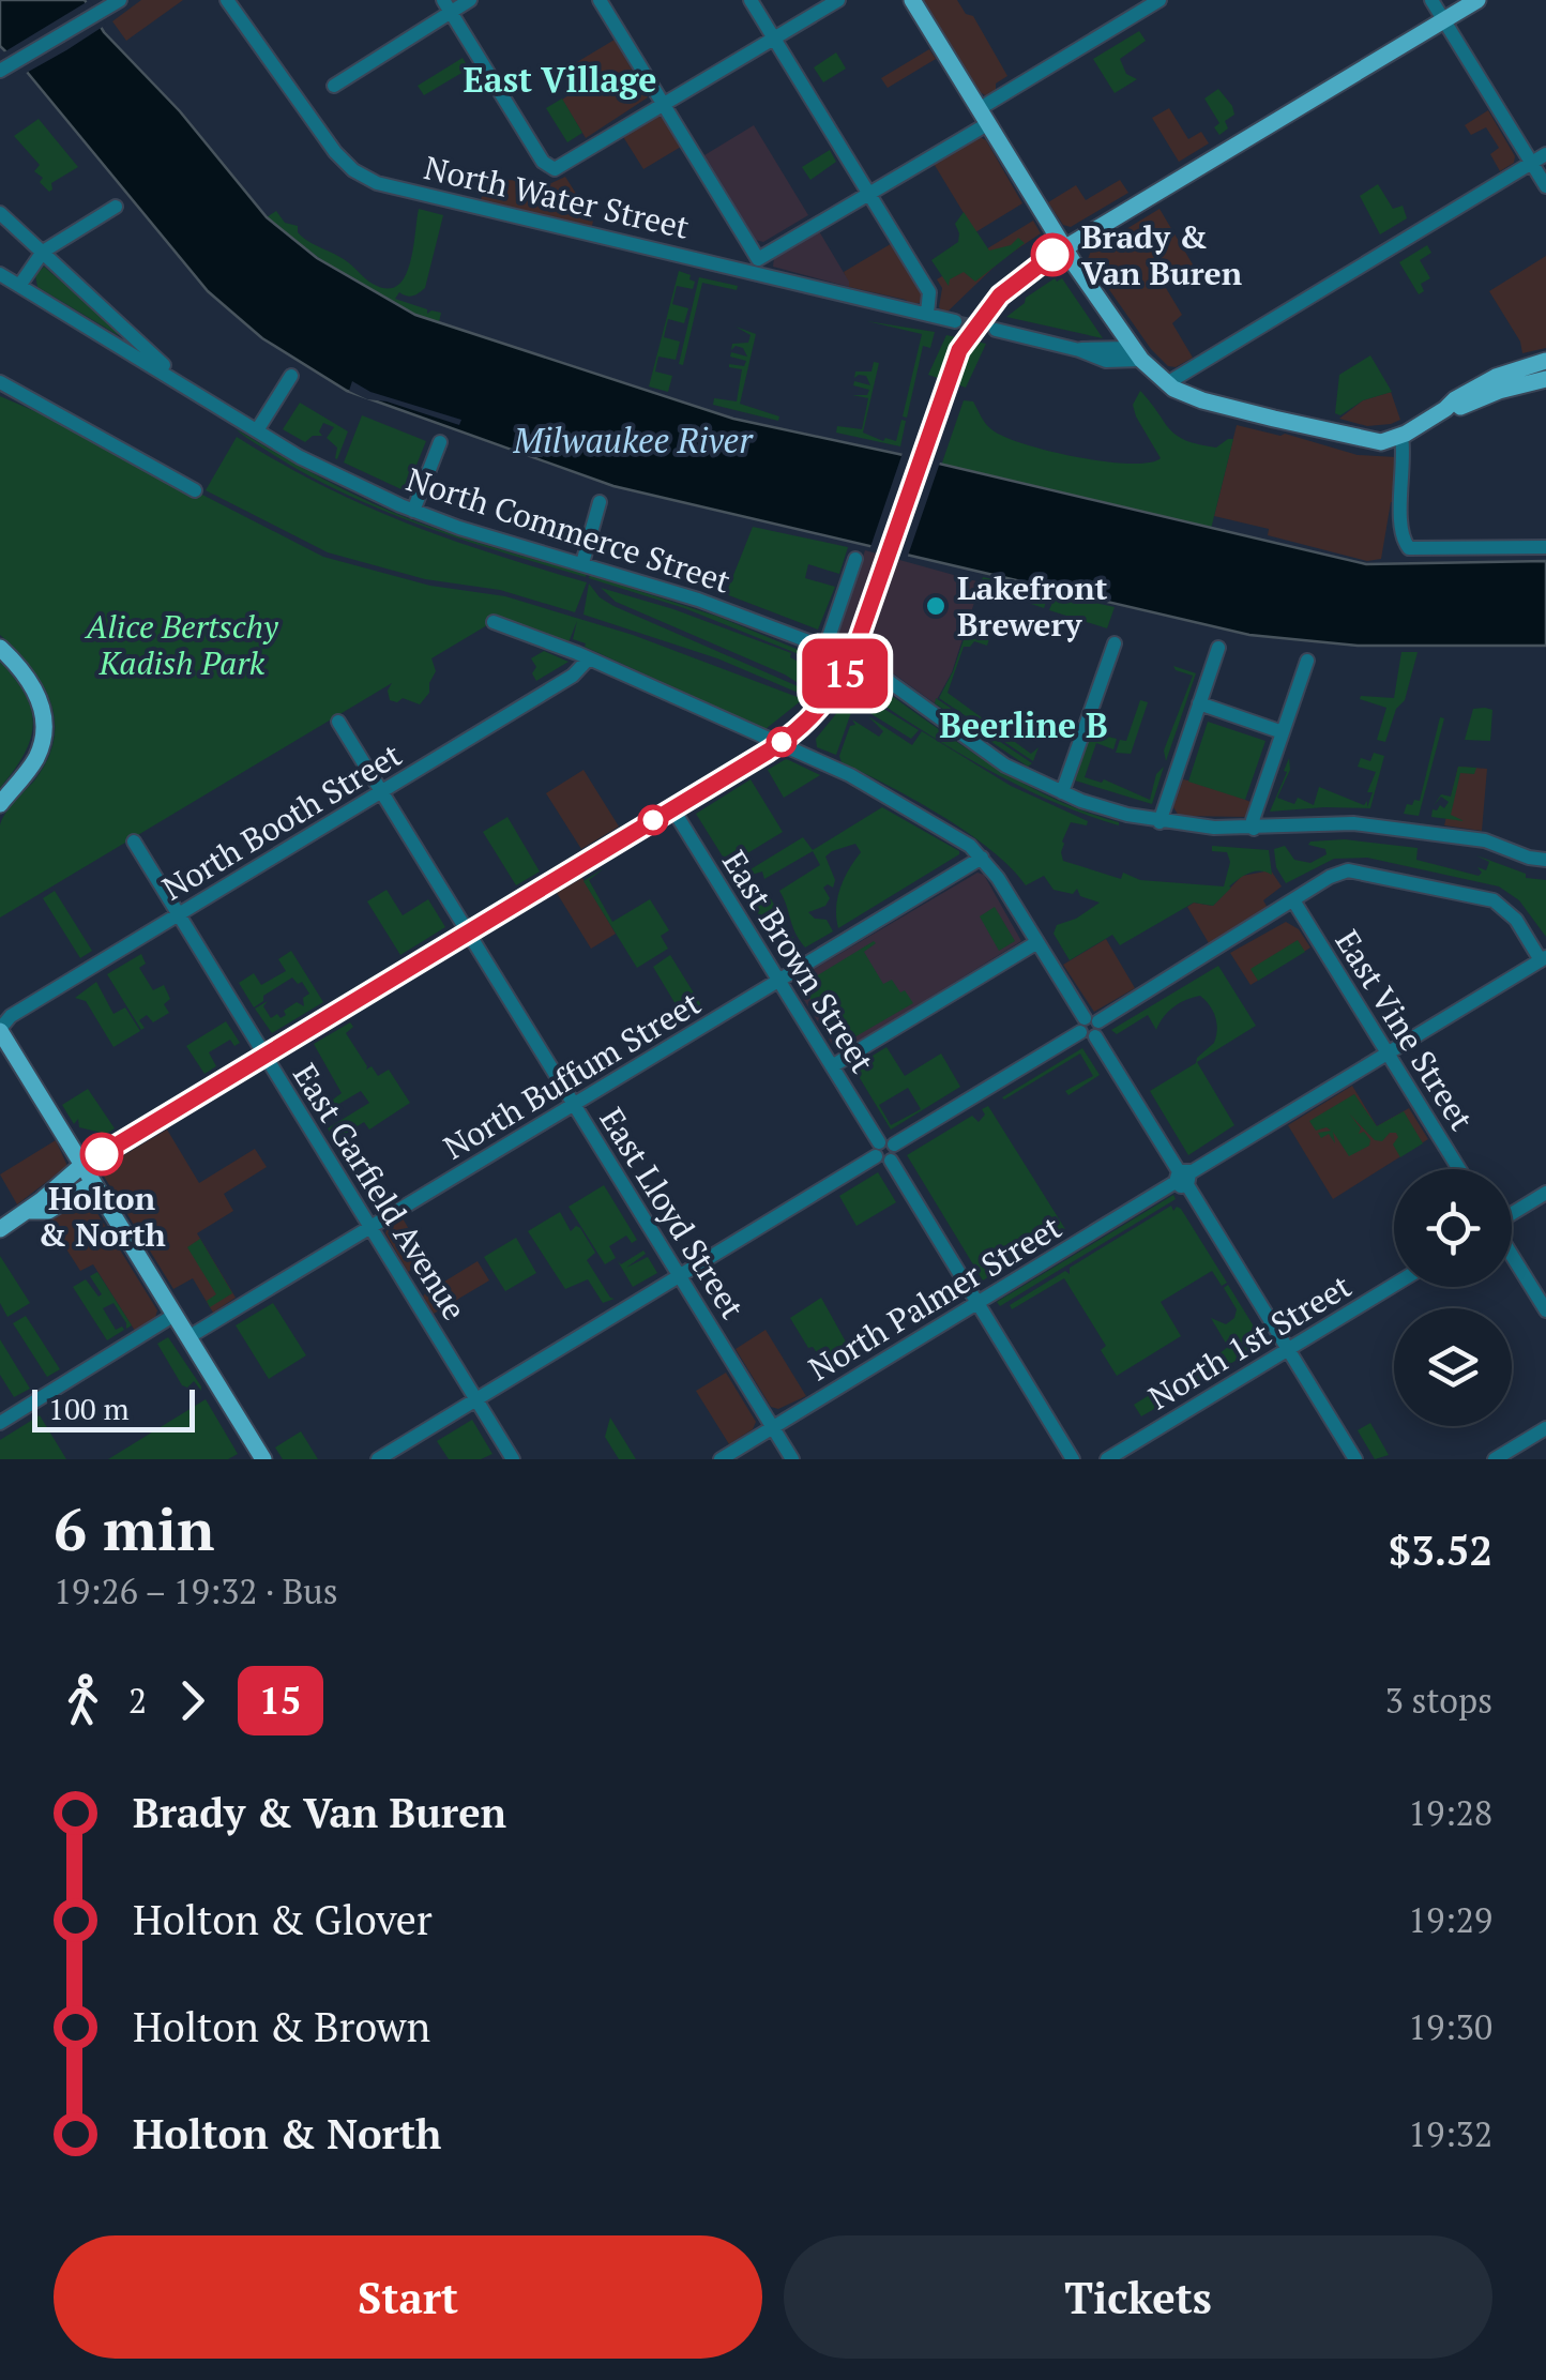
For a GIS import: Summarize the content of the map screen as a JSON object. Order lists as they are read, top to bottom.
{
  "streets": {
    "street": [
      "North Water Street",
      "North Commerce Street",
      "North Booth Street",
      "East Brown Street",
      "East Vine Street",
      "North Buffum Street",
      "East Garfield Avenue",
      "East Lloyd Street",
      "North Palmer Street",
      "North 1st Street"
    ]
  },
  "crossings": [
    ["North Booth Street", "East Garfield Avenue"],
    ["North Booth Street", "East Lloyd Street"],
    ["East Brown Street", "North Buffum Street"],
    ["East Brown Street", "North Palmer Street"],
    ["East Vine Street", "North Palmer Street"],
    ["North Buffum Street", "East Garfield Avenue"],
    ["North Buffum Street", "East Lloyd Street"],
    ["East Lloyd Street", "North Palmer Street"]
  ],
  "districts": ["East Village", "Beerline B"],
  "water": ["Milwaukee River"],
  "parks": ["Alice Bertschy Kadish Park"],
  "places": ["Brady & Van Buren", "Lakefront Brewery", "Holton & North"],
  "lines": ["bus line 15"],
  "scale_bar": "100 m",
  "page": {
    "on_map": "15",
    "scale": "100 m",
    "heading": ["6 min", "19:26 – 19:32 · Bus", "$3.52"],
    "legs": ["2", "15", "3 stops"],
    "list": [
      {
        "name": "Brady & Van Buren",
        "value": "19:28"
      },
      {
        "name": "Holton & Glover",
        "value": "19:29"
      },
      {
        "name": "Holton & Brown",
        "value": "19:30"
      },
      {
        "name": "Holton & North",
        "value": "19:32"
      }
    ],
    "buttons": ["Start", "Tickets"]
  }
}
